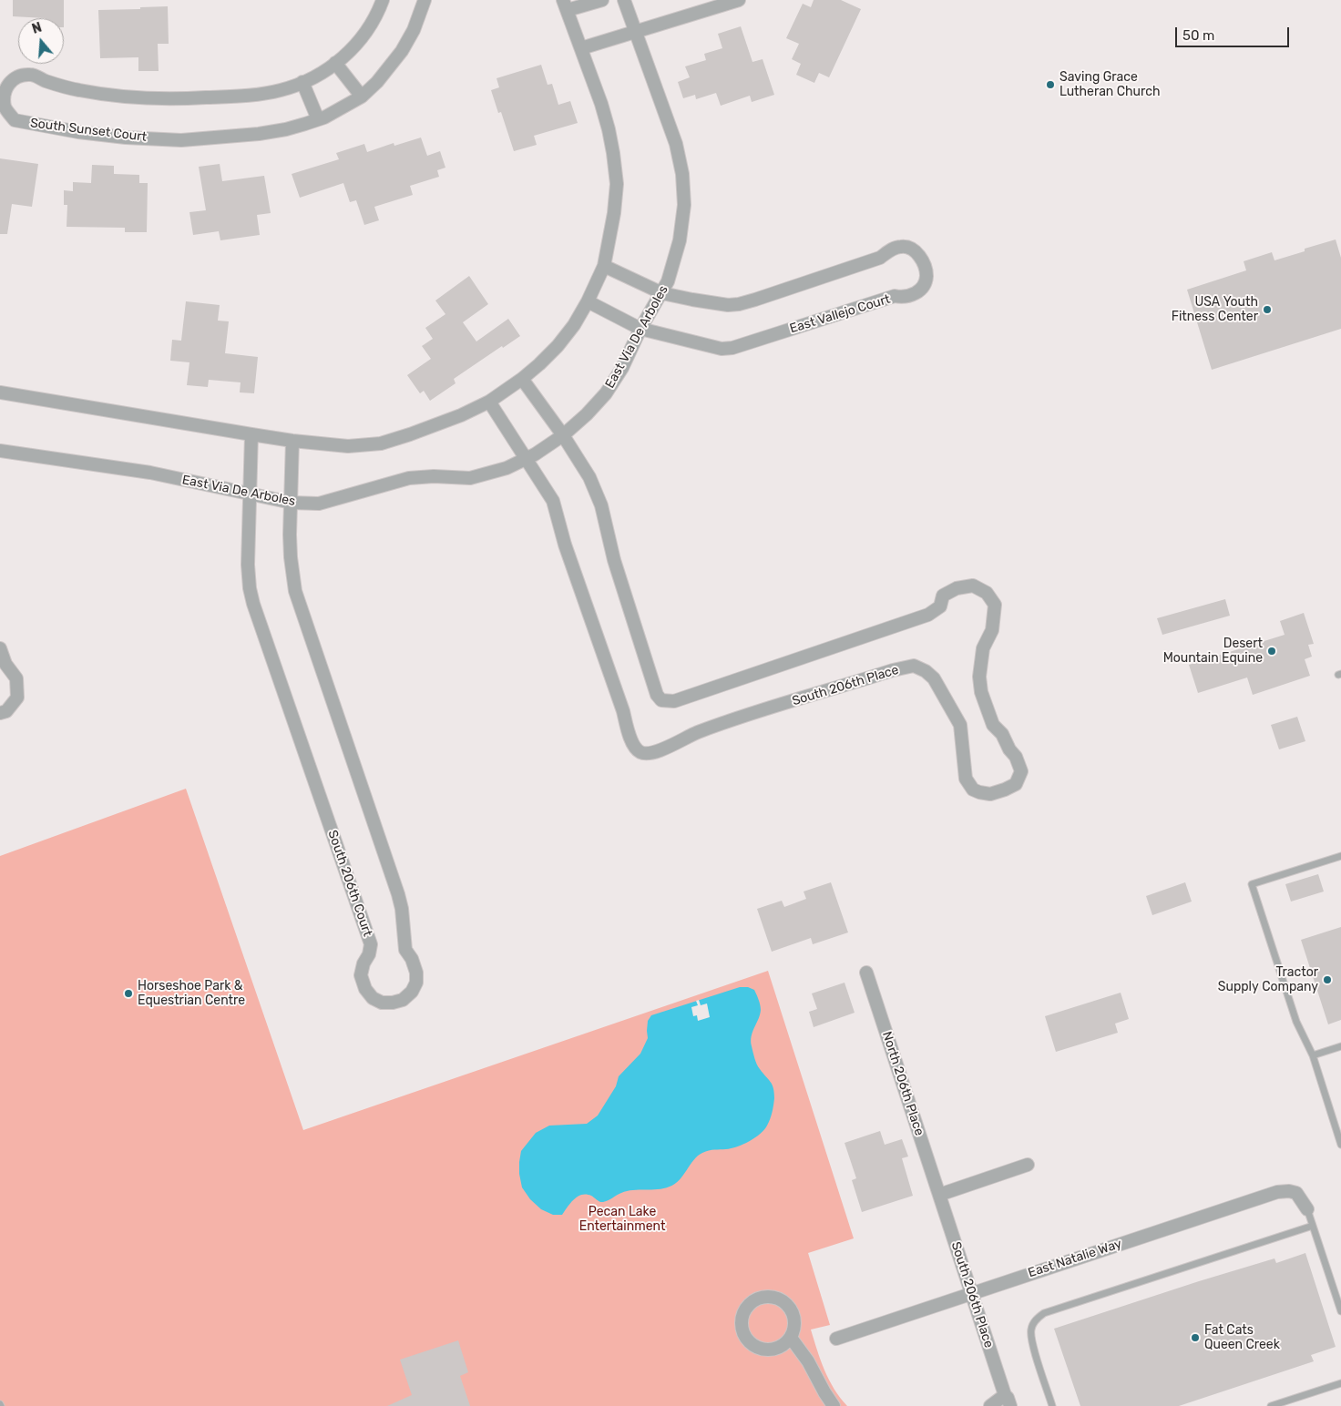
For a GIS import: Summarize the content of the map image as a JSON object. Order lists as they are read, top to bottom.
{
  "streets": {
    "street": [
      "South Sunset Court",
      "East Vallejo Court",
      "East Via De Arboles",
      "South 206th Place",
      "South 206th Court",
      "North 206th Place",
      "East Natalie Way"
    ]
  },
  "crossings": [
    ["East Vallejo Court", "East Via De Arboles"],
    ["East Via De Arboles", "South 206th Place"],
    ["East Via De Arboles", "South 206th Court"],
    ["South 206th Place", "North 206th Place"],
    ["South 206th Place", "East Natalie Way"]
  ],
  "parks": ["Pecan Lake Entertainment"],
  "places": [
    "Saving Grace Lutheran Church",
    "USA Youth Fitness Center",
    "Desert Mountain Equine",
    "Tractor Supply Company",
    "Horseshoe Park & Equestrian Centre",
    "Fat Cats Queen Creek"
  ],
  "scale_bar": "50 m",
  "north": "top"
}
